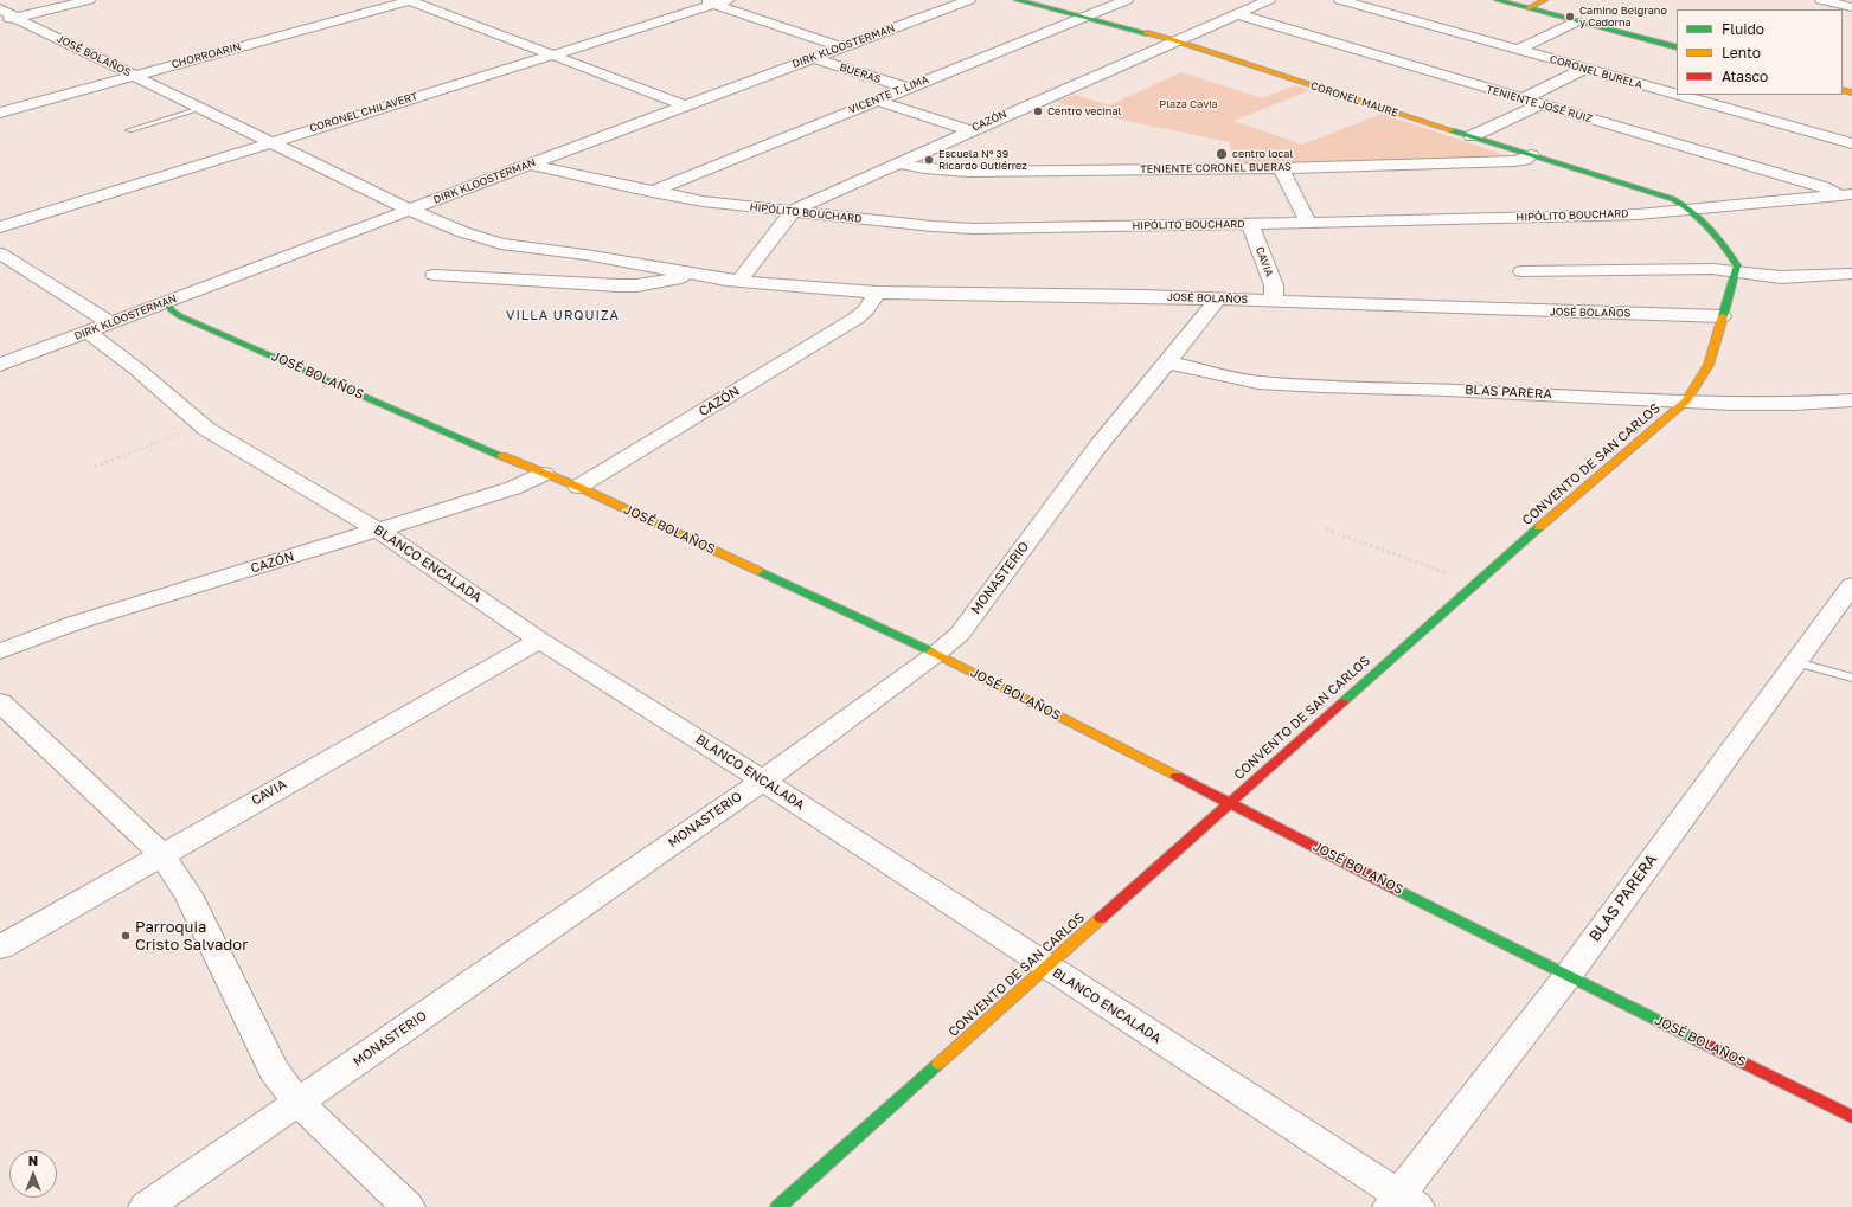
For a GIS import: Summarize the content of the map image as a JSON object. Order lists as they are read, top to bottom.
{
  "streets": {
    "street": [
      "DIRK KLOOSTERMAN",
      "JOSÉ BOLAÑOS",
      "CHORROARIN",
      "CORONEL BURELA",
      "BUERAS",
      "VICENTE T. LIMA",
      "CORONEL MAURE",
      "TENIENTE JOSÉ RUIZ",
      "CORONEL CHILAVERT",
      "CAZÓN",
      "TENIENTE CORONEL BUERAS",
      "HIPÓLITO BOUCHARD",
      "CAVIA",
      "BLAS PARERA",
      "CONVENTO DE SAN CARLOS",
      "BLANCO ENCALADA",
      "MONASTERIO"
    ]
  },
  "crossings": [
    ["DIRK KLOOSTERMAN", "JOSÉ BOLAÑOS"],
    ["DIRK KLOOSTERMAN", "BUERAS"],
    ["DIRK KLOOSTERMAN", "HIPÓLITO BOUCHARD"],
    ["DIRK KLOOSTERMAN", "BLANCO ENCALADA"],
    ["JOSÉ BOLAÑOS", "CHORROARIN"],
    ["JOSÉ BOLAÑOS", "CORONEL CHILAVERT"],
    ["JOSÉ BOLAÑOS", "CAZÓN"],
    ["JOSÉ BOLAÑOS", "CAVIA"],
    ["JOSÉ BOLAÑOS", "BLAS PARERA"],
    ["JOSÉ BOLAÑOS", "CONVENTO DE SAN CARLOS"],
    ["JOSÉ BOLAÑOS", "MONASTERIO"],
    ["BUERAS", "VICENTE T. LIMA"],
    ["BUERAS", "CAZÓN"],
    ["VICENTE T. LIMA", "CORONEL MAURE"],
    ["VICENTE T. LIMA", "HIPÓLITO BOUCHARD"],
    ["CORONEL MAURE", "CAZÓN"],
    ["CORONEL MAURE", "TENIENTE CORONEL BUERAS"],
    ["CORONEL MAURE", "HIPÓLITO BOUCHARD"],
    ["CORONEL MAURE", "CONVENTO DE SAN CARLOS"],
    ["TENIENTE JOSÉ RUIZ", "CAZÓN"],
    ["TENIENTE JOSÉ RUIZ", "HIPÓLITO BOUCHARD"],
    ["CAZÓN", "TENIENTE CORONEL BUERAS"],
    ["CAZÓN", "HIPÓLITO BOUCHARD"],
    ["CAZÓN", "BLANCO ENCALADA"],
    ["HIPÓLITO BOUCHARD", "CAVIA"],
    ["HIPÓLITO BOUCHARD", "CONVENTO DE SAN CARLOS"],
    ["CAVIA", "BLANCO ENCALADA"],
    ["BLAS PARERA", "CONVENTO DE SAN CARLOS"],
    ["BLAS PARERA", "BLANCO ENCALADA"],
    ["BLAS PARERA", "MONASTERIO"],
    ["CONVENTO DE SAN CARLOS", "BLANCO ENCALADA"],
    ["BLANCO ENCALADA", "MONASTERIO"]
  ],
  "districts": ["VILLA URQUIZA"],
  "parks": ["Plaza Cavia"],
  "places": [
    "Camino Belgrano y Cadorna",
    "Centro vecinal",
    "centro local",
    "Escuela Nº 39 Ricardo Gutiérrez",
    "Parroquia Cristo Salvador"
  ],
  "legend": ["Fluido", "Lento", "Atasco"],
  "north": "top"
}
